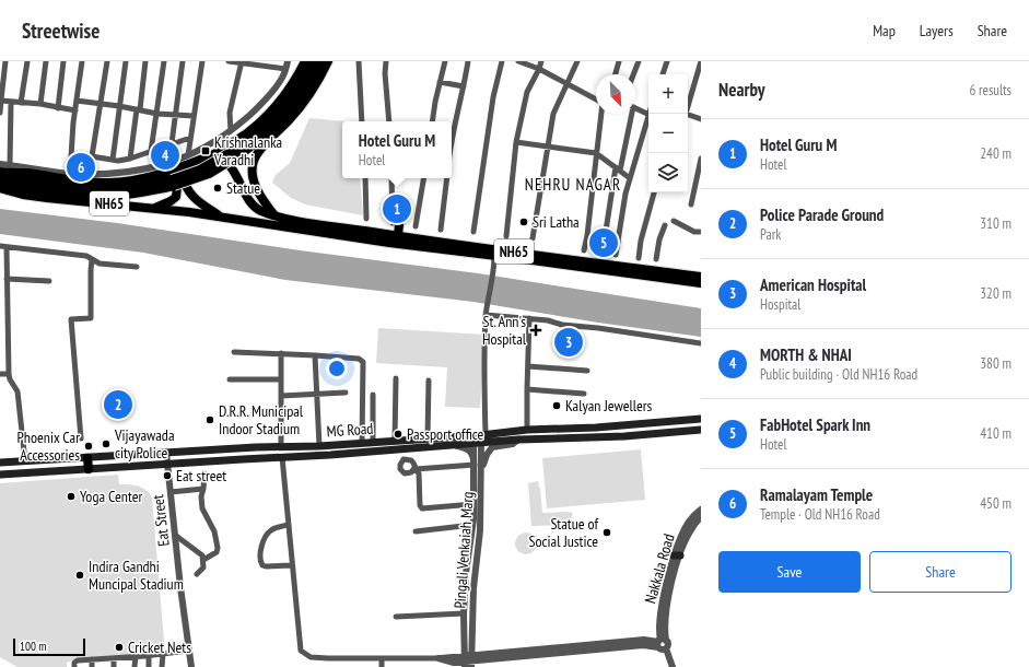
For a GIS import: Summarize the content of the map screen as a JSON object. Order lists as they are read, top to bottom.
{
  "streets": {
    "main road": ["NH65", "MG Road"],
    "street": ["Eat Street", "Pingali Venkaiah Marg", "Nakkala Road"]
  },
  "crossings": [
    ["MG Road", "Eat Street"],
    ["MG Road", "Pingali Venkaiah Marg"]
  ],
  "districts": ["NEHRU NAGAR"],
  "places": {
    "transit": ["Krishnalanka Varadhi"],
    "other": [
      "Statue",
      "Sri Latha",
      "Kalyan Jewellers",
      "D.R.R. Municipal Indoor Stadium",
      "Passport office",
      "Vijayawada city Police",
      "Phoenix Car Accessories",
      "Eat street",
      "Yoga Center",
      "Statue of Social Justice",
      "Indira Gandhi Muncipal Stadium",
      "Cricket Nets"
    ],
    "health": ["St. Ann's Hospital"]
  },
  "scale_bar": "100 m",
  "north": "bottom right",
  "page": {
    "header": "Streetwise",
    "nav": ["Map", "Layers", "Share"],
    "heading": ["Nearby", "6 results"],
    "map_buttons": ["+", "−"],
    "list": [
      {
        "mark": "1",
        "name": "Hotel Guru M",
        "note": "Hotel",
        "value": "240 m"
      },
      {
        "mark": "2",
        "name": "Police Parade Ground",
        "note": "Park",
        "value": "310 m"
      },
      {
        "mark": "3",
        "name": "American Hospital",
        "note": "Hospital",
        "value": "320 m"
      },
      {
        "mark": "4",
        "name": "MORTH & NHAI",
        "note": "Public building · Old NH16 Road",
        "value": "380 m"
      },
      {
        "mark": "5",
        "name": "FabHotel Spark Inn",
        "note": "Hotel",
        "value": "410 m"
      },
      {
        "mark": "6",
        "name": "Ramalayam Temple",
        "note": "Temple · Old NH16 Road",
        "value": "450 m"
      }
    ],
    "popup": ["Hotel Guru M", "Hotel"],
    "pins": [
      "4",
      "6",
      "1",
      "5",
      "3",
      "2"
    ],
    "buttons": ["Save", "Share"],
    "scale": "100 m"
  }
}
